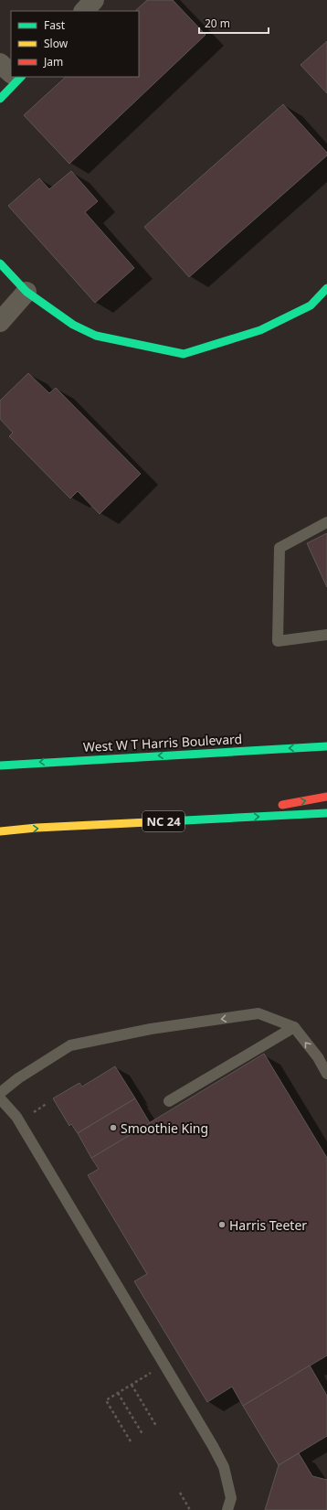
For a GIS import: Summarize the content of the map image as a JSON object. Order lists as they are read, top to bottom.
{
  "streets": {
    "main road": ["West W T Harris Boulevard", "NC 24"]
  },
  "places": ["Smoothie King", "Harris Teeter"],
  "legend": ["Fast", "Slow", "Jam"],
  "scale_bar": "20 m"
}
